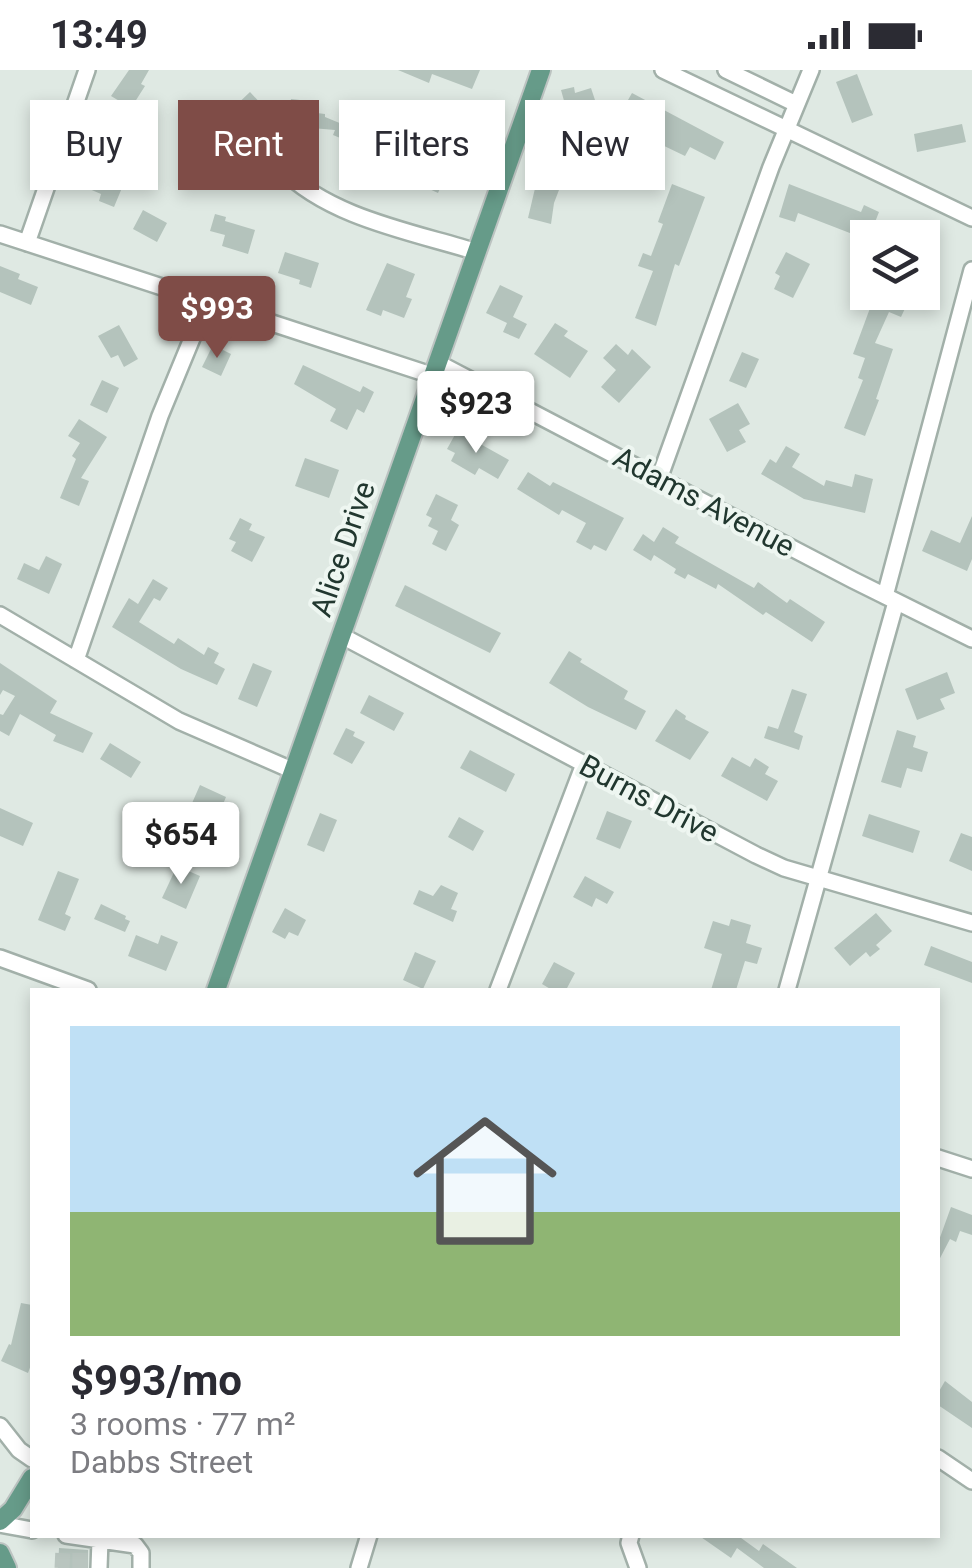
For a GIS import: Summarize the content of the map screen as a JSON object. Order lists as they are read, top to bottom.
{
  "streets": {
    "main road": ["Alice Drive"],
    "street": ["Adams Avenue", "Burns Drive"]
  },
  "crossings": [
    ["Adams Avenue", "Alice Drive"],
    ["Alice Drive", "Burns Drive"]
  ],
  "page": {
    "status": "13:49",
    "chip": [
      "Buy",
      "Rent",
      "Filters",
      "New"
    ],
    "price": ["$993", "$923", "$654"],
    "list": [
      {
        "name": "$993/mo",
        "note": "3 rooms · 77 m² · Dabbs Street"
      }
    ]
  }
}
